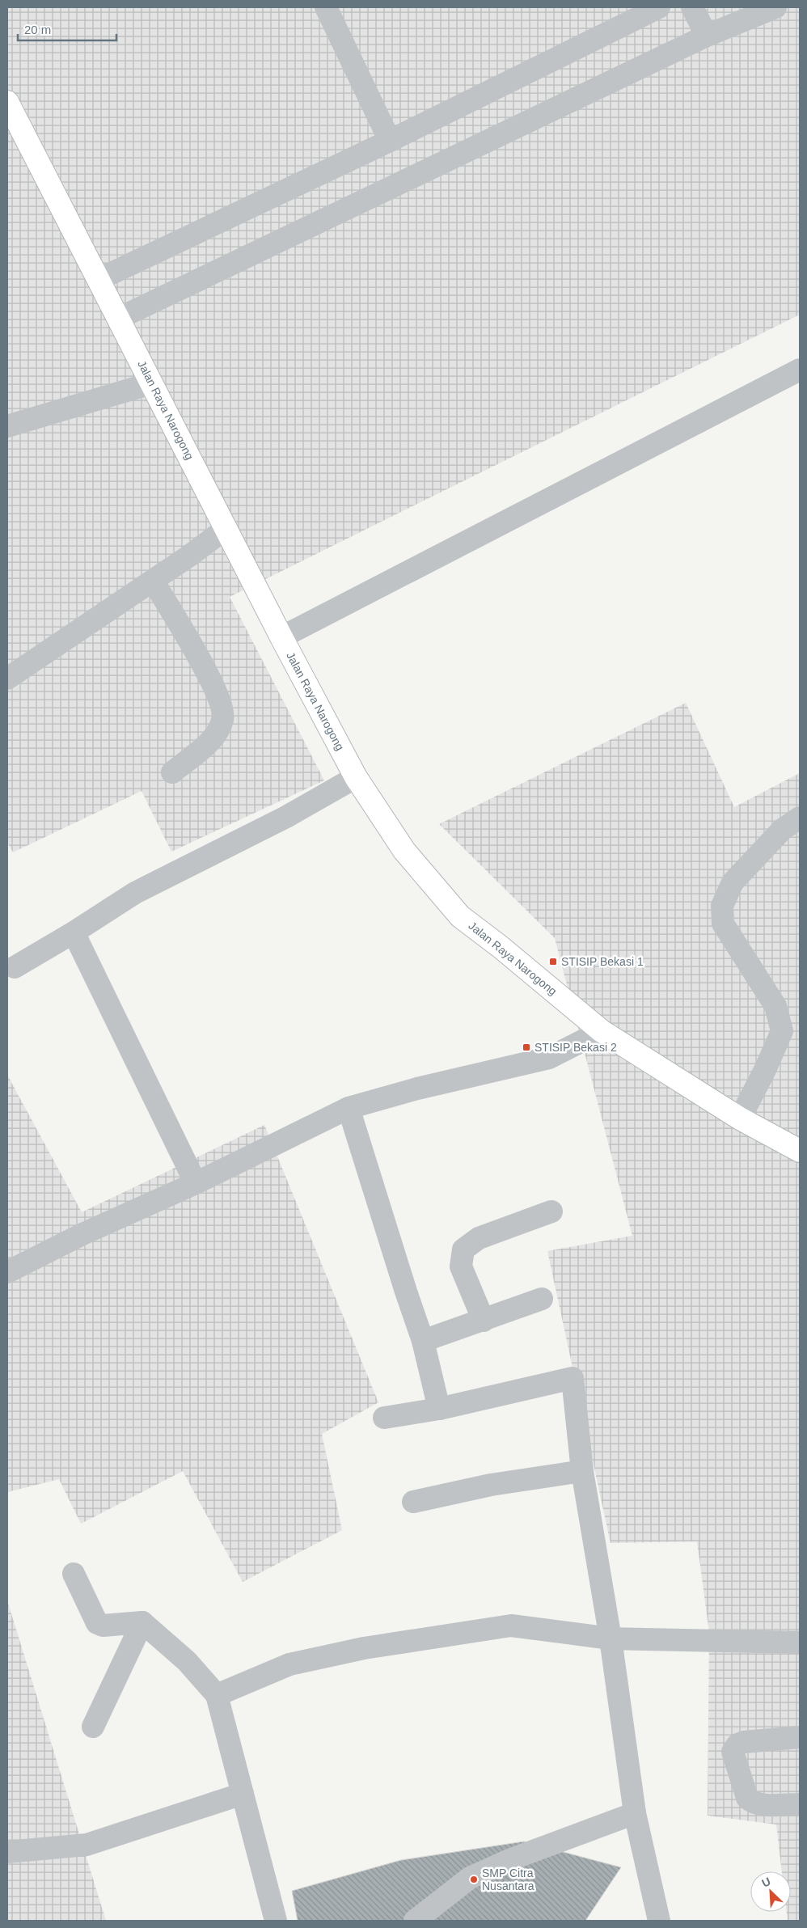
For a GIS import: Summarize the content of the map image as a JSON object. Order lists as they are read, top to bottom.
{
  "streets": {
    "main road": ["Jalan Raya Narogong"]
  },
  "places": {
    "transit": ["STISIP Bekasi 1", "STISIP Bekasi 2"],
    "other": ["SMP Citra Nusantara"]
  },
  "scale_bar": "20 m",
  "north": "top left"
}
